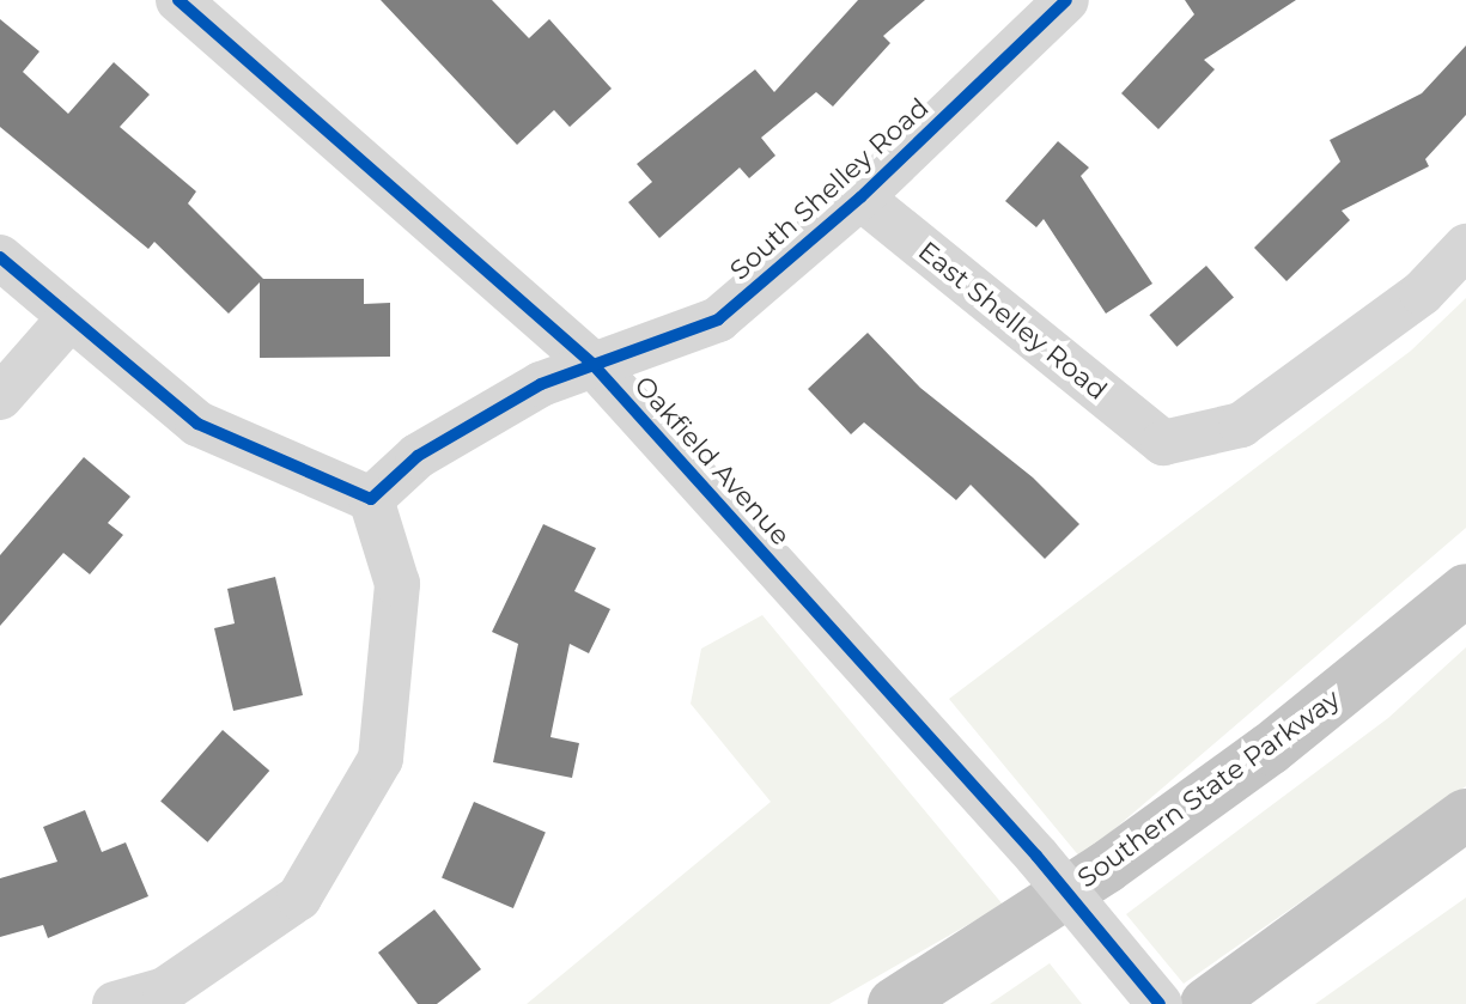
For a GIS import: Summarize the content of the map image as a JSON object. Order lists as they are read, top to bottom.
{
  "streets": {
    "highway": ["Southern State Parkway"],
    "street": ["South Shelley Road", "East Shelley Road", "Oakfield Avenue"]
  },
  "crossings": [
    ["South Shelley Road", "East Shelley Road"],
    ["South Shelley Road", "Oakfield Avenue"]
  ]
}
